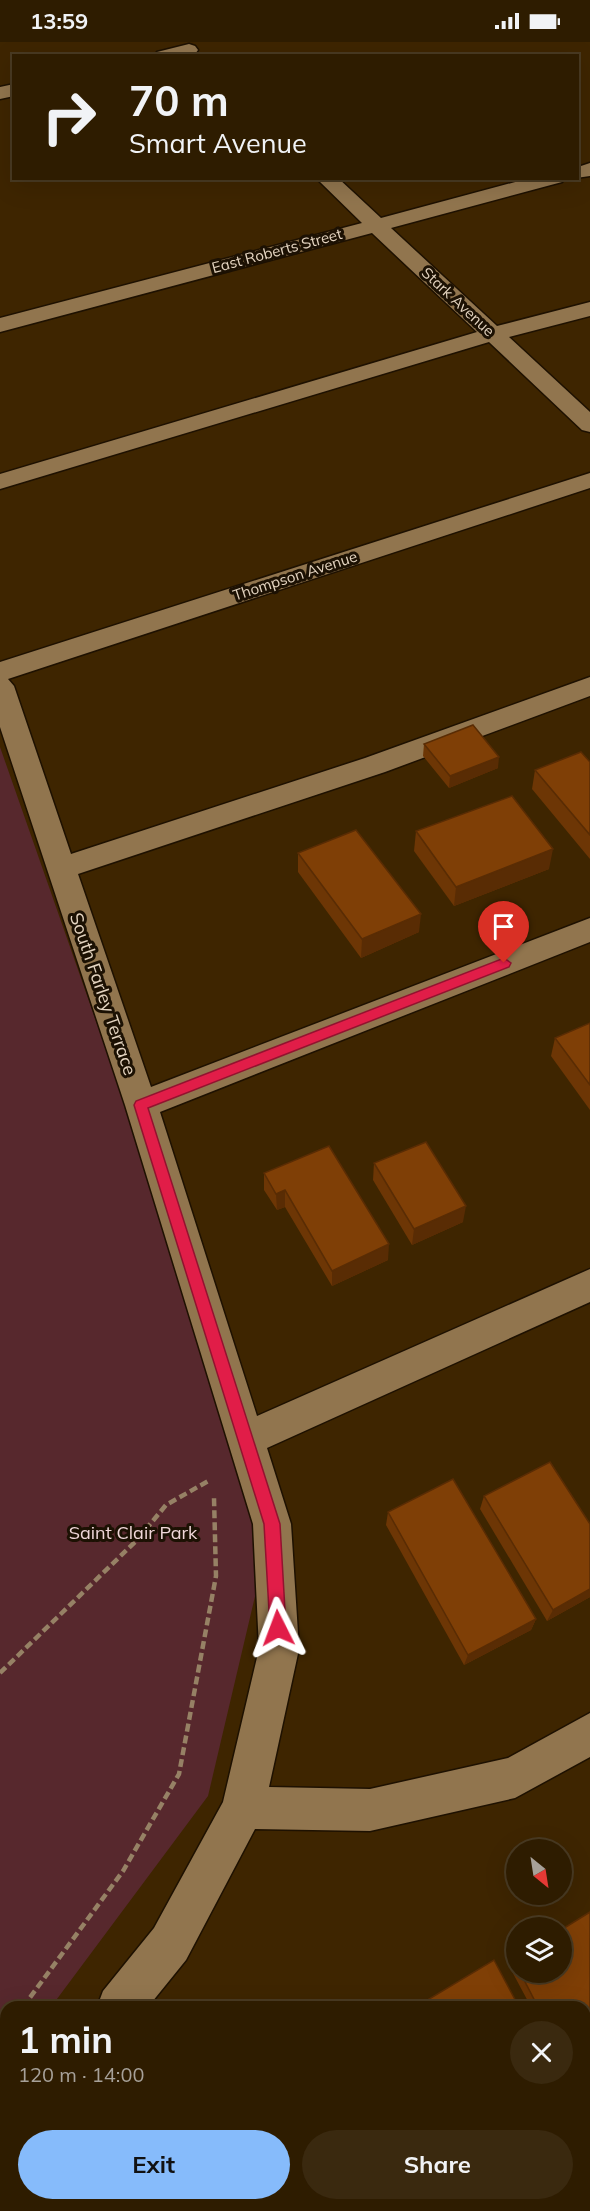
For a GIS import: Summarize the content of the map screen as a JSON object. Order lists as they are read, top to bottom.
{
  "streets": {
    "street": [
      "East Roberts Street",
      "Stark Avenue",
      "Thompson Avenue",
      "South Farley Terrace"
    ]
  },
  "crossings": [
    ["East Roberts Street", "Stark Avenue"]
  ],
  "parks": ["Saint Clair Park"],
  "north": "bottom right",
  "page": {
    "status": "13:59",
    "turn": ["70 m", "Smart Avenue"],
    "heading": ["1 min", "120 m · 14:00"],
    "buttons": ["Exit", "Share"]
  }
}
